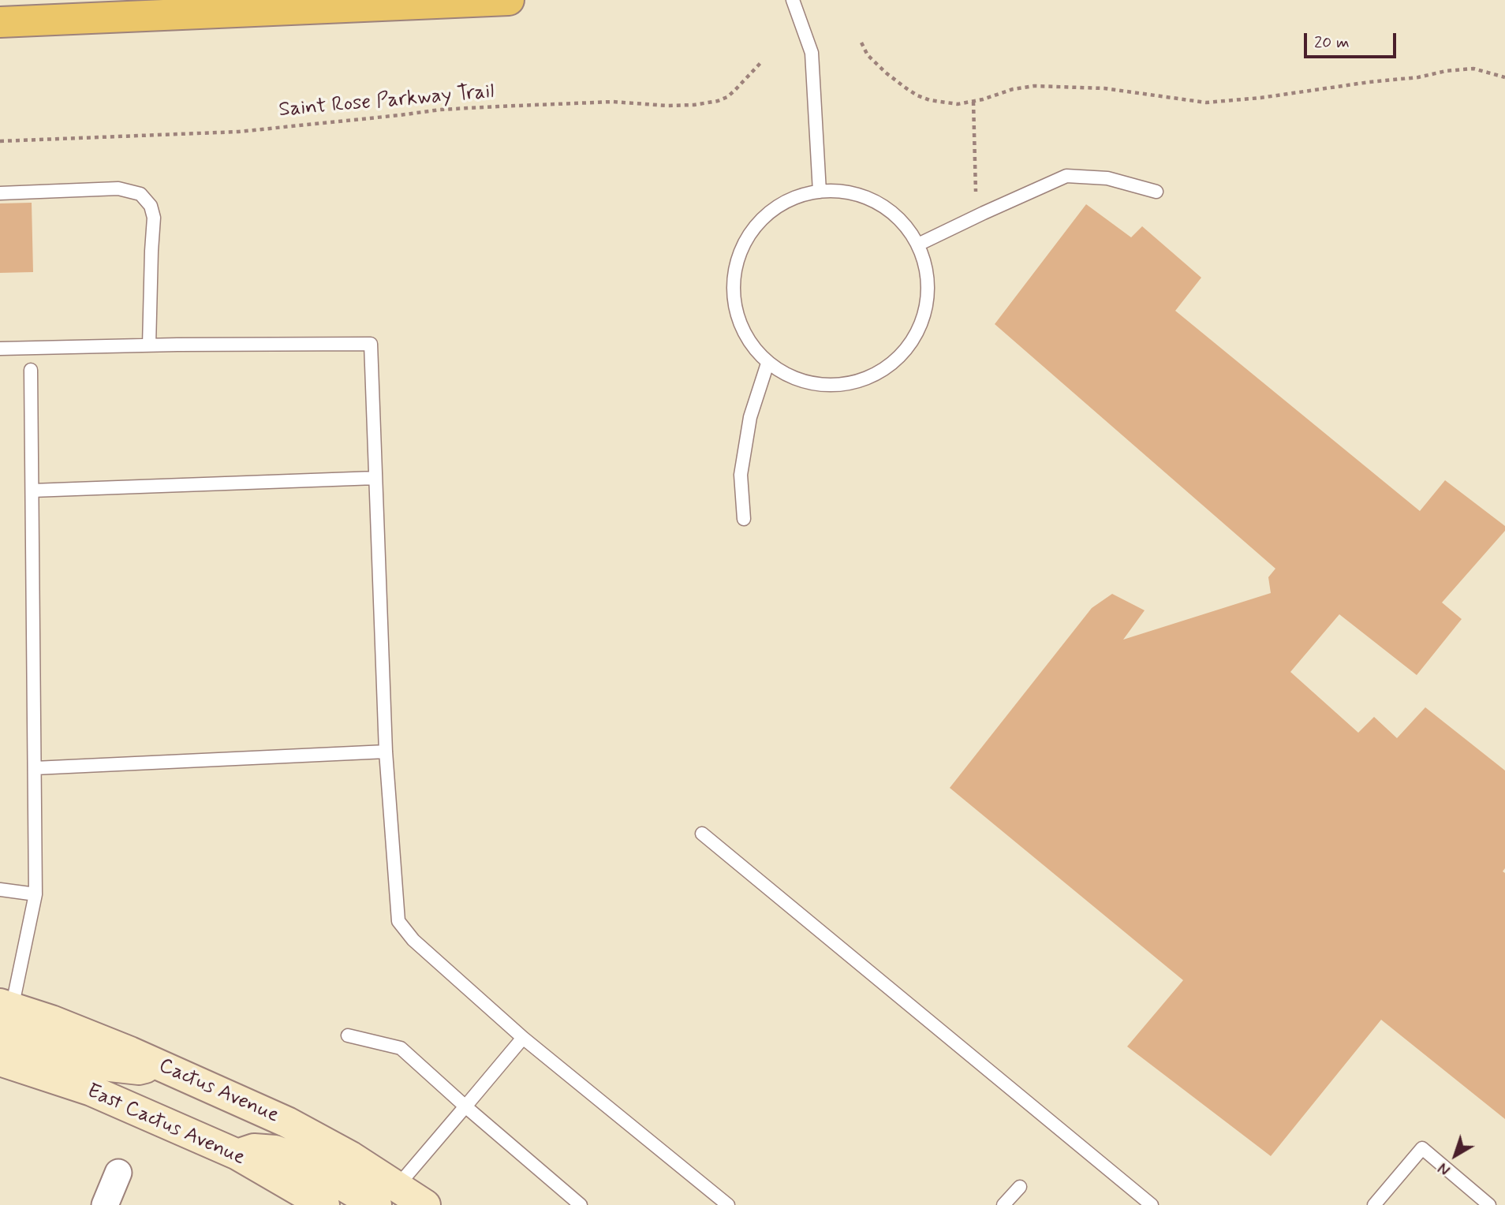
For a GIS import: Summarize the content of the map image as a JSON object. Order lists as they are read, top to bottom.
{
  "streets": {
    "main road": ["Cactus Avenue", "East Cactus Avenue"],
    "path": ["Saint Rose Parkway Trail"]
  },
  "scale_bar": "20 m",
  "north": "bottom left"
}
